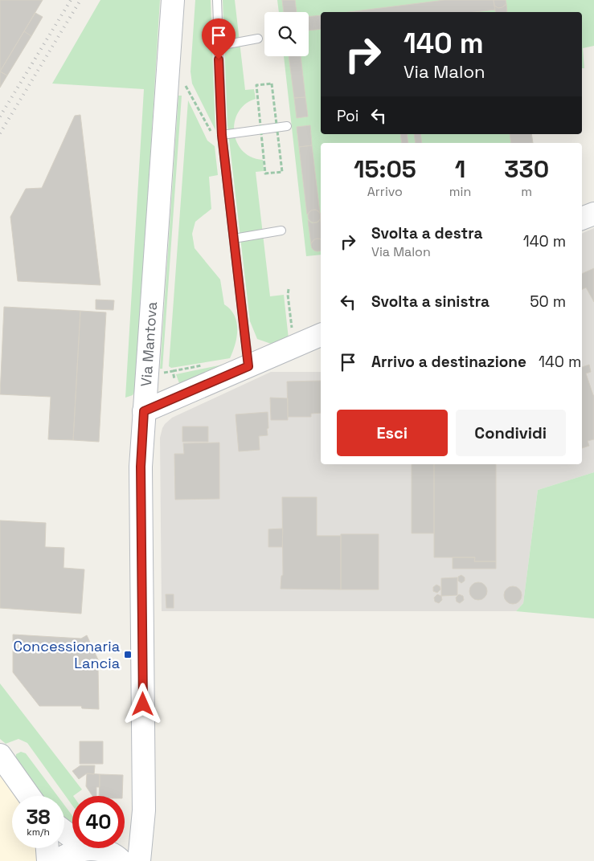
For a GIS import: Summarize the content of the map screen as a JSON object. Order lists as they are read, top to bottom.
{
  "streets": {
    "street": ["Via Mantova"]
  },
  "places": {
    "transit": ["Concessionaria Lancia"]
  },
  "page": {
    "turn": ["140 m", "Via Malon"],
    "then": "Poi",
    "eta": [
      "15:05",
      "Arrivo",
      "1",
      "min",
      "330",
      "m"
    ],
    "list": [
      {
        "name": "Svolta a destra",
        "note": "Via Malon",
        "value": "140 m"
      },
      {
        "name": "Svolta a sinistra",
        "value": "50 m"
      },
      {
        "name": "Arrivo a destinazione",
        "value": "140 m"
      }
    ],
    "buttons": ["Esci", "Condividi"],
    "speed": "38 km/h",
    "limit": "40"
  }
}
